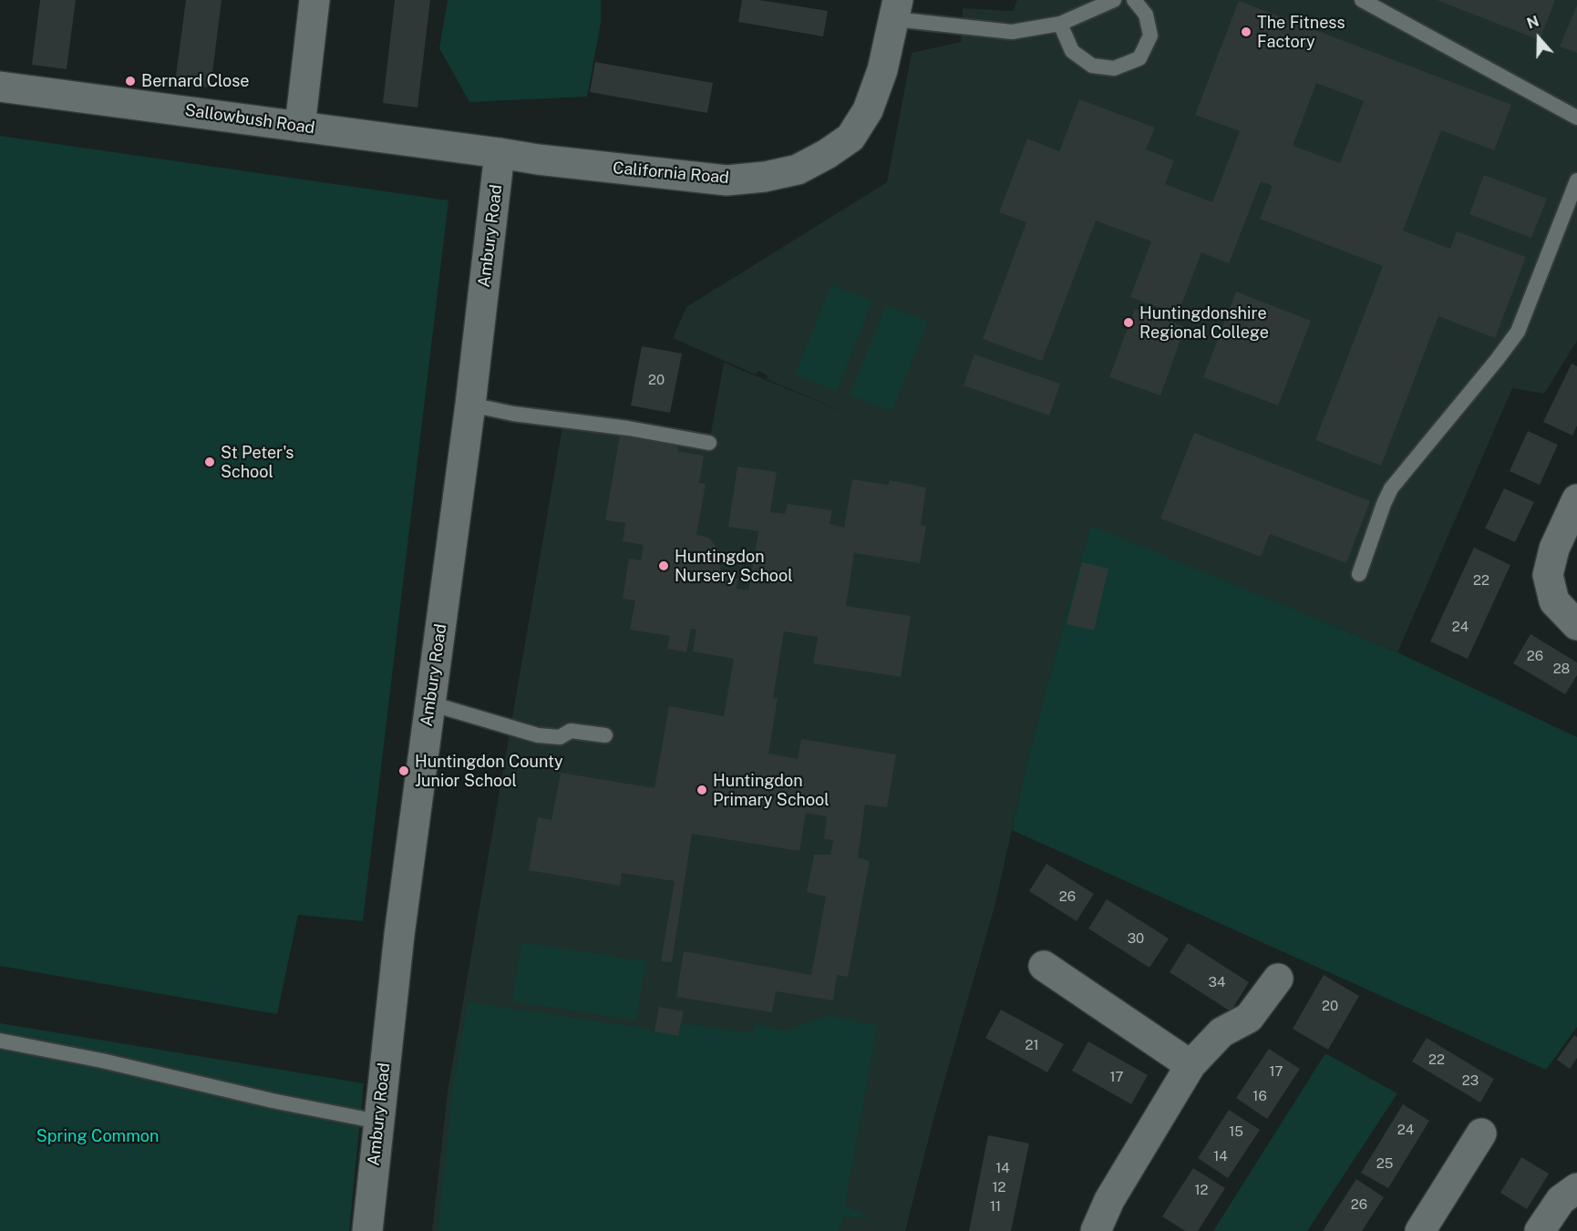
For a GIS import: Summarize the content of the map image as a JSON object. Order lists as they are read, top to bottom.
{
  "streets": {
    "street": ["Sallowbush Road", "California Road", "Ambury Road"]
  },
  "crossings": [
    ["Sallowbush Road", "California Road"],
    ["Sallowbush Road", "Ambury Road"],
    ["California Road", "Ambury Road"]
  ],
  "parks": ["Spring Common"],
  "places": [
    "The Fitness Factory",
    "Bernard Close",
    "Huntingdonshire Regional College",
    "St Peter's School",
    "Huntingdon Nursery School",
    "Huntingdon County Junior School",
    "Huntingdon Primary School"
  ],
  "house_numbers": [
    "20",
    "22",
    "24",
    "26",
    "28",
    "26",
    "30",
    "34",
    "20",
    "21",
    "22",
    "17",
    "17",
    "23",
    "16",
    "24",
    "15",
    "14",
    "25",
    "14",
    "12",
    "12",
    "26",
    "11"
  ],
  "north": "top"
}
